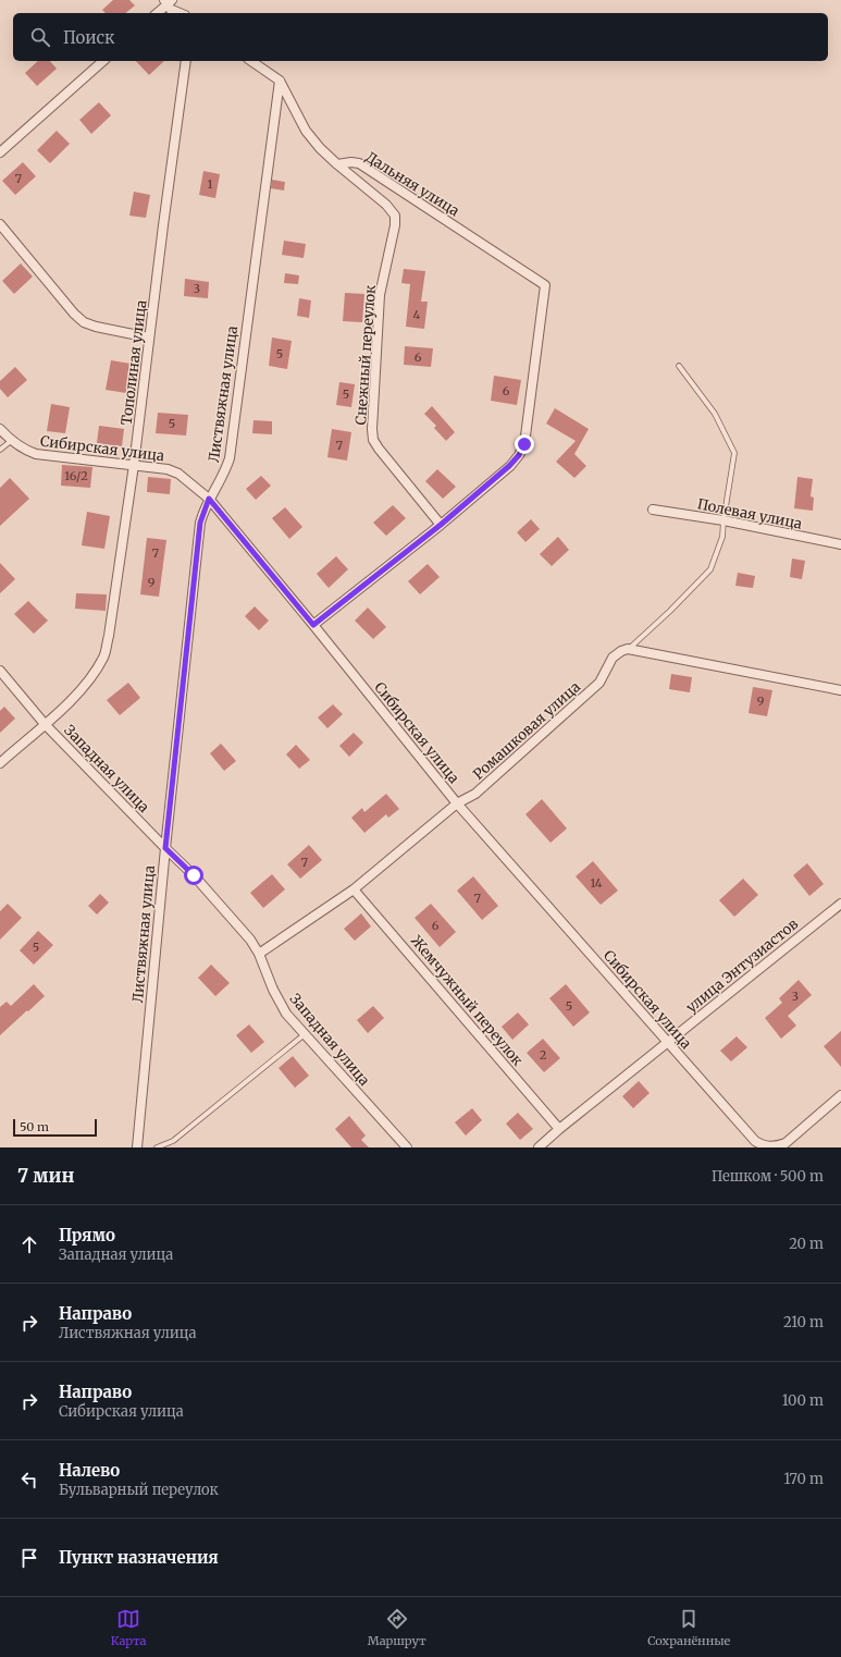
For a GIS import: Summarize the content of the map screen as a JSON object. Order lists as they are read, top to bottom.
{
  "streets": {
    "street": [
      "Дальняя улица",
      "Снежный переулок",
      "Тополиная улица",
      "Листвяжная улица",
      "Сибирская улица",
      "Полевая улица",
      "Ромашковая улица",
      "Западная улица",
      "улица Энтузиастов",
      "Жемчужный переулок"
    ]
  },
  "crossings": [
    ["Дальняя улица", "Снежный переулок"],
    ["Тополиная улица", "Сибирская улица"],
    ["Тополиная улица", "Западная улица"],
    ["Листвяжная улица", "Сибирская улица"],
    ["Листвяжная улица", "Западная улица"],
    ["Сибирская улица", "Ромашковая улица"],
    ["Сибирская улица", "улица Энтузиастов"],
    ["Ромашковая улица", "Западная улица"],
    ["Ромашковая улица", "Жемчужный переулок"],
    ["улица Энтузиастов", "Жемчужный переулок"]
  ],
  "house_numbers": [
    "7",
    "1",
    "3",
    "4",
    "5",
    "6",
    "6",
    "5",
    "5",
    "7",
    "16/2",
    "7",
    "9",
    "9",
    "7",
    "14",
    "7",
    "6",
    "5",
    "3",
    "5",
    "2"
  ],
  "scale_bar": "50 m",
  "page": {
    "search": "Поиск",
    "scale": "50 m",
    "heading": ["7 мин", "Пешком · 500 m"],
    "list": [
      ["Прямо", "Западная улица", "20 m"],
      ["Направо", "Листвяжная улица", "210 m"],
      ["Направо", "Сибирская улица", "100 m"],
      ["Налево", "Бульварный переулок", "170 m"],
      "Пункт назначения"
    ],
    "nav": ["Карта", "Маршрут", "Сохранённые"]
  }
}
